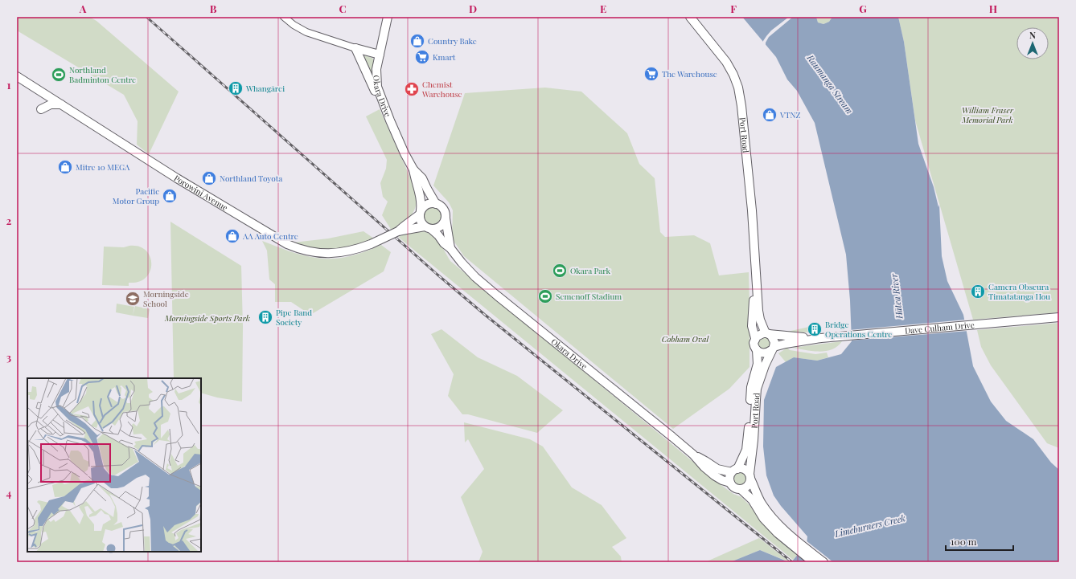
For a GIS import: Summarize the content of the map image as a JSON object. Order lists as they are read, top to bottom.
{
  "streets": {
    "main road": [
      "Okara Drive",
      "Port Road",
      "Porowini Avenue",
      "Dave Culham Drive"
    ]
  },
  "crossings": [
    ["Okara Drive", "Port Road"],
    ["Okara Drive", "Porowini Avenue"],
    ["Port Road", "Dave Culham Drive"]
  ],
  "water": ["Raumanga Stream", "Hātea River", "Limeburners Creek"],
  "parks": ["William Fraser Memorial Park", "Morningside Sports Park", "Cobham Oval"],
  "places": {
    "shop": [
      "Country Bake",
      "VTNZ",
      "Mitre 10 MEGA",
      "Northland Toyota",
      "Pacific Motor Group",
      "AA Auto Centre"
    ],
    "supermarket": ["Kmart", "The Warehouse"],
    "sports": ["Northland Badminton Centre", "Okara Park", "Semenoff Stadium"],
    "building": [
      "Whangārei",
      "Camera Obscura Timatatanga Hou",
      "Pipe Band Society",
      "Bridge Operations Centre"
    ],
    "pharmacy": ["Chemist Warehouse"],
    "school or university": ["Morningside School"]
  },
  "scale_bar": "100 m",
  "north": "top",
  "grid": {
    "columns": [
      "A",
      "B",
      "C",
      "D",
      "E",
      "F",
      "G",
      "H"
    ],
    "rows": [
      "1",
      "2",
      "3",
      "4"
    ]
  }
}
